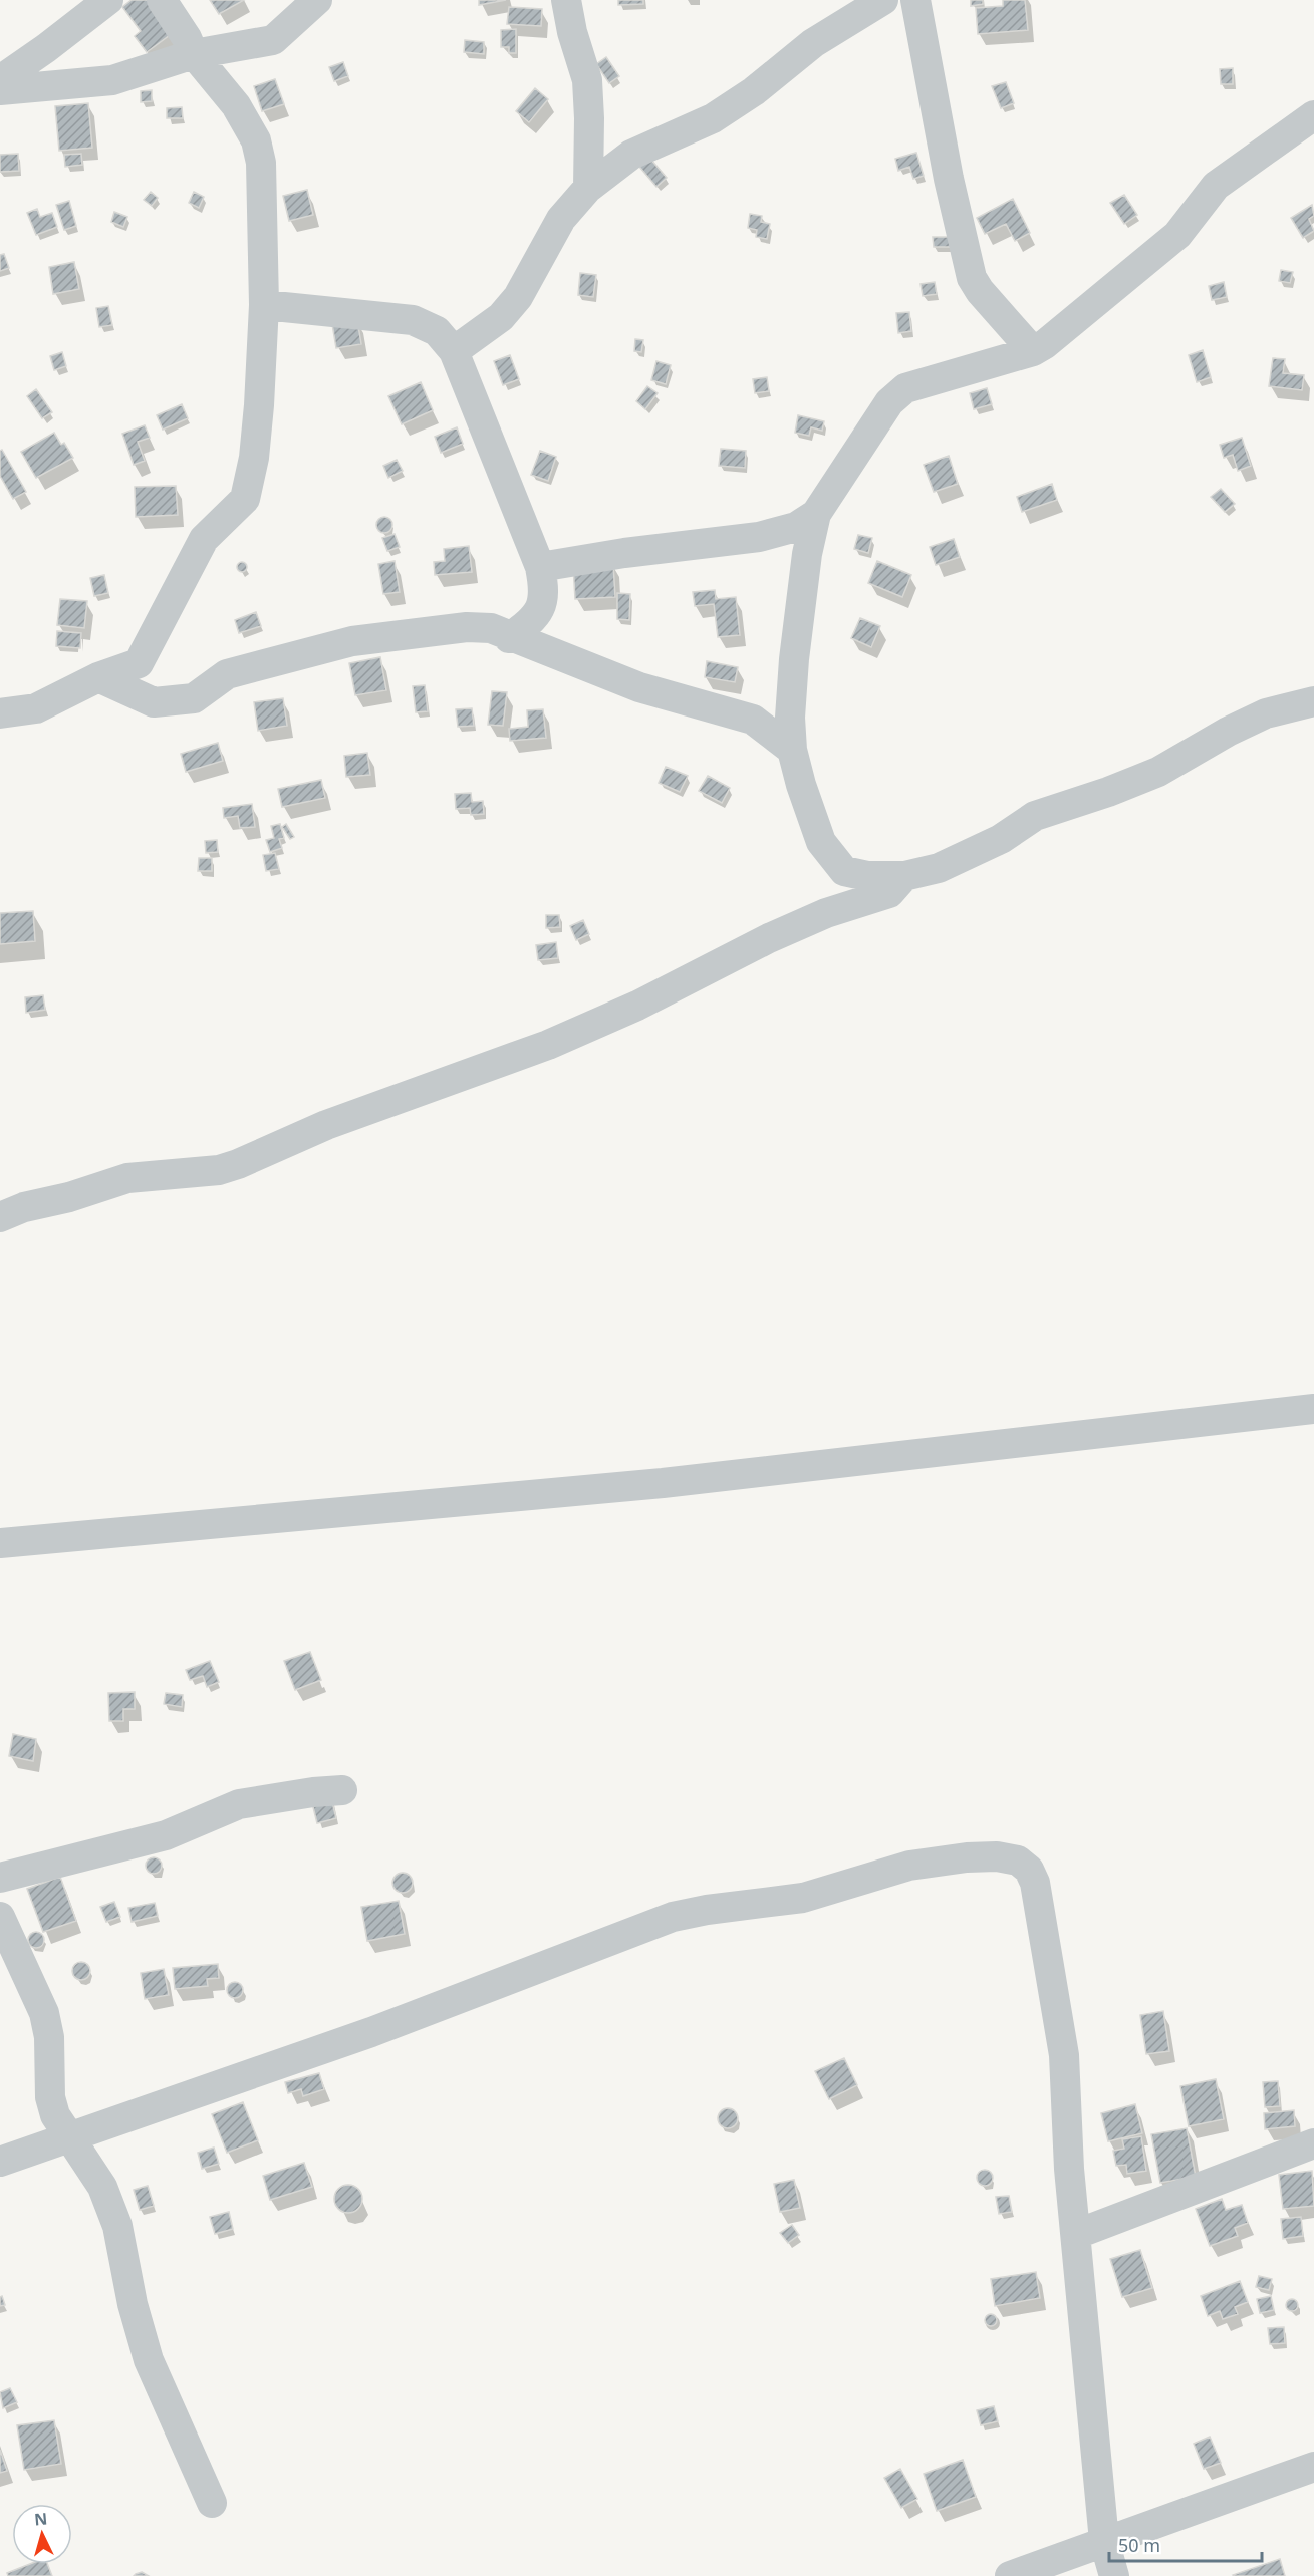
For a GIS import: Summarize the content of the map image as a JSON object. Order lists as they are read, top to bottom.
{
  "scale_bar": "50 m",
  "north": "top"
}
